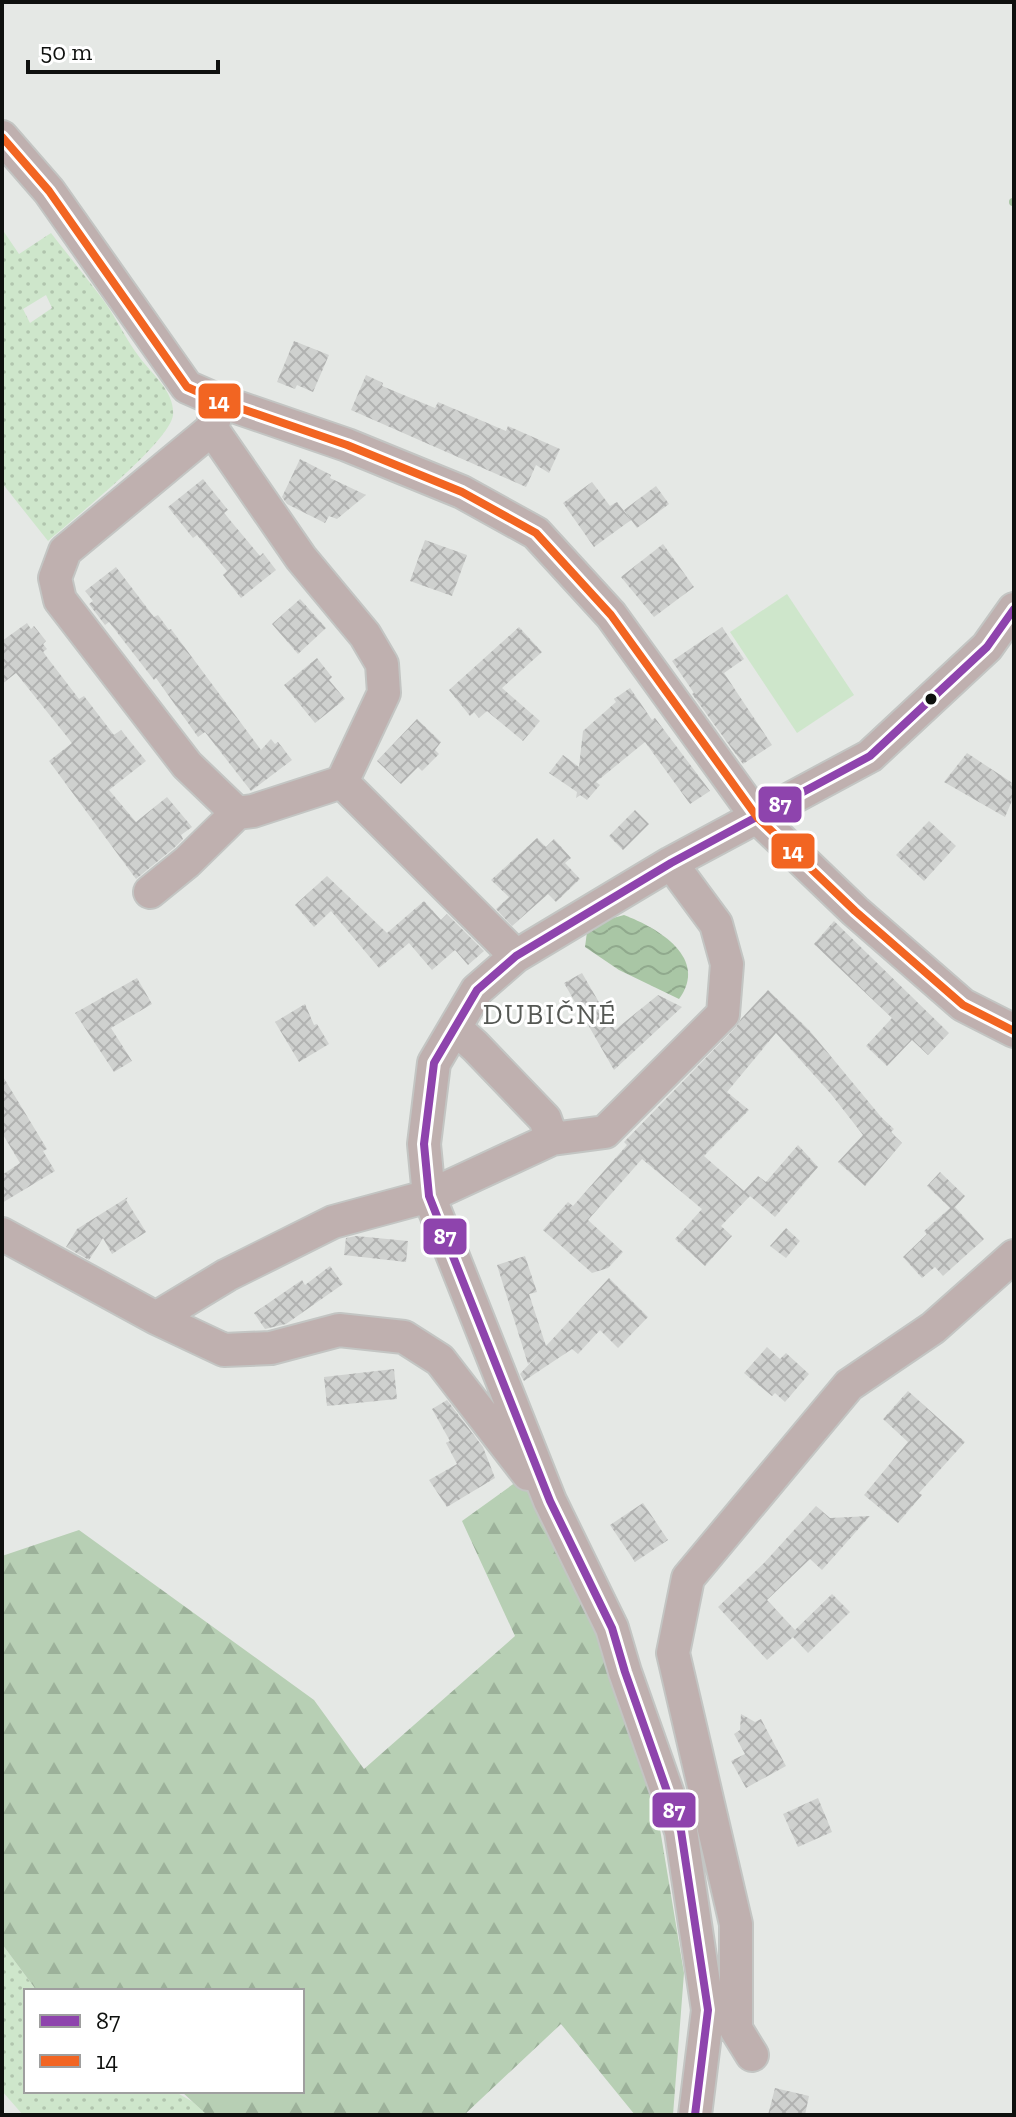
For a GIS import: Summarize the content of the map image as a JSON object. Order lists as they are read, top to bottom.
{
  "districts": ["DUBIČNÉ"],
  "lines": ["transit line 14", "transit line 87"],
  "legend": ["87", "14"],
  "scale_bar": "50 m"
}
